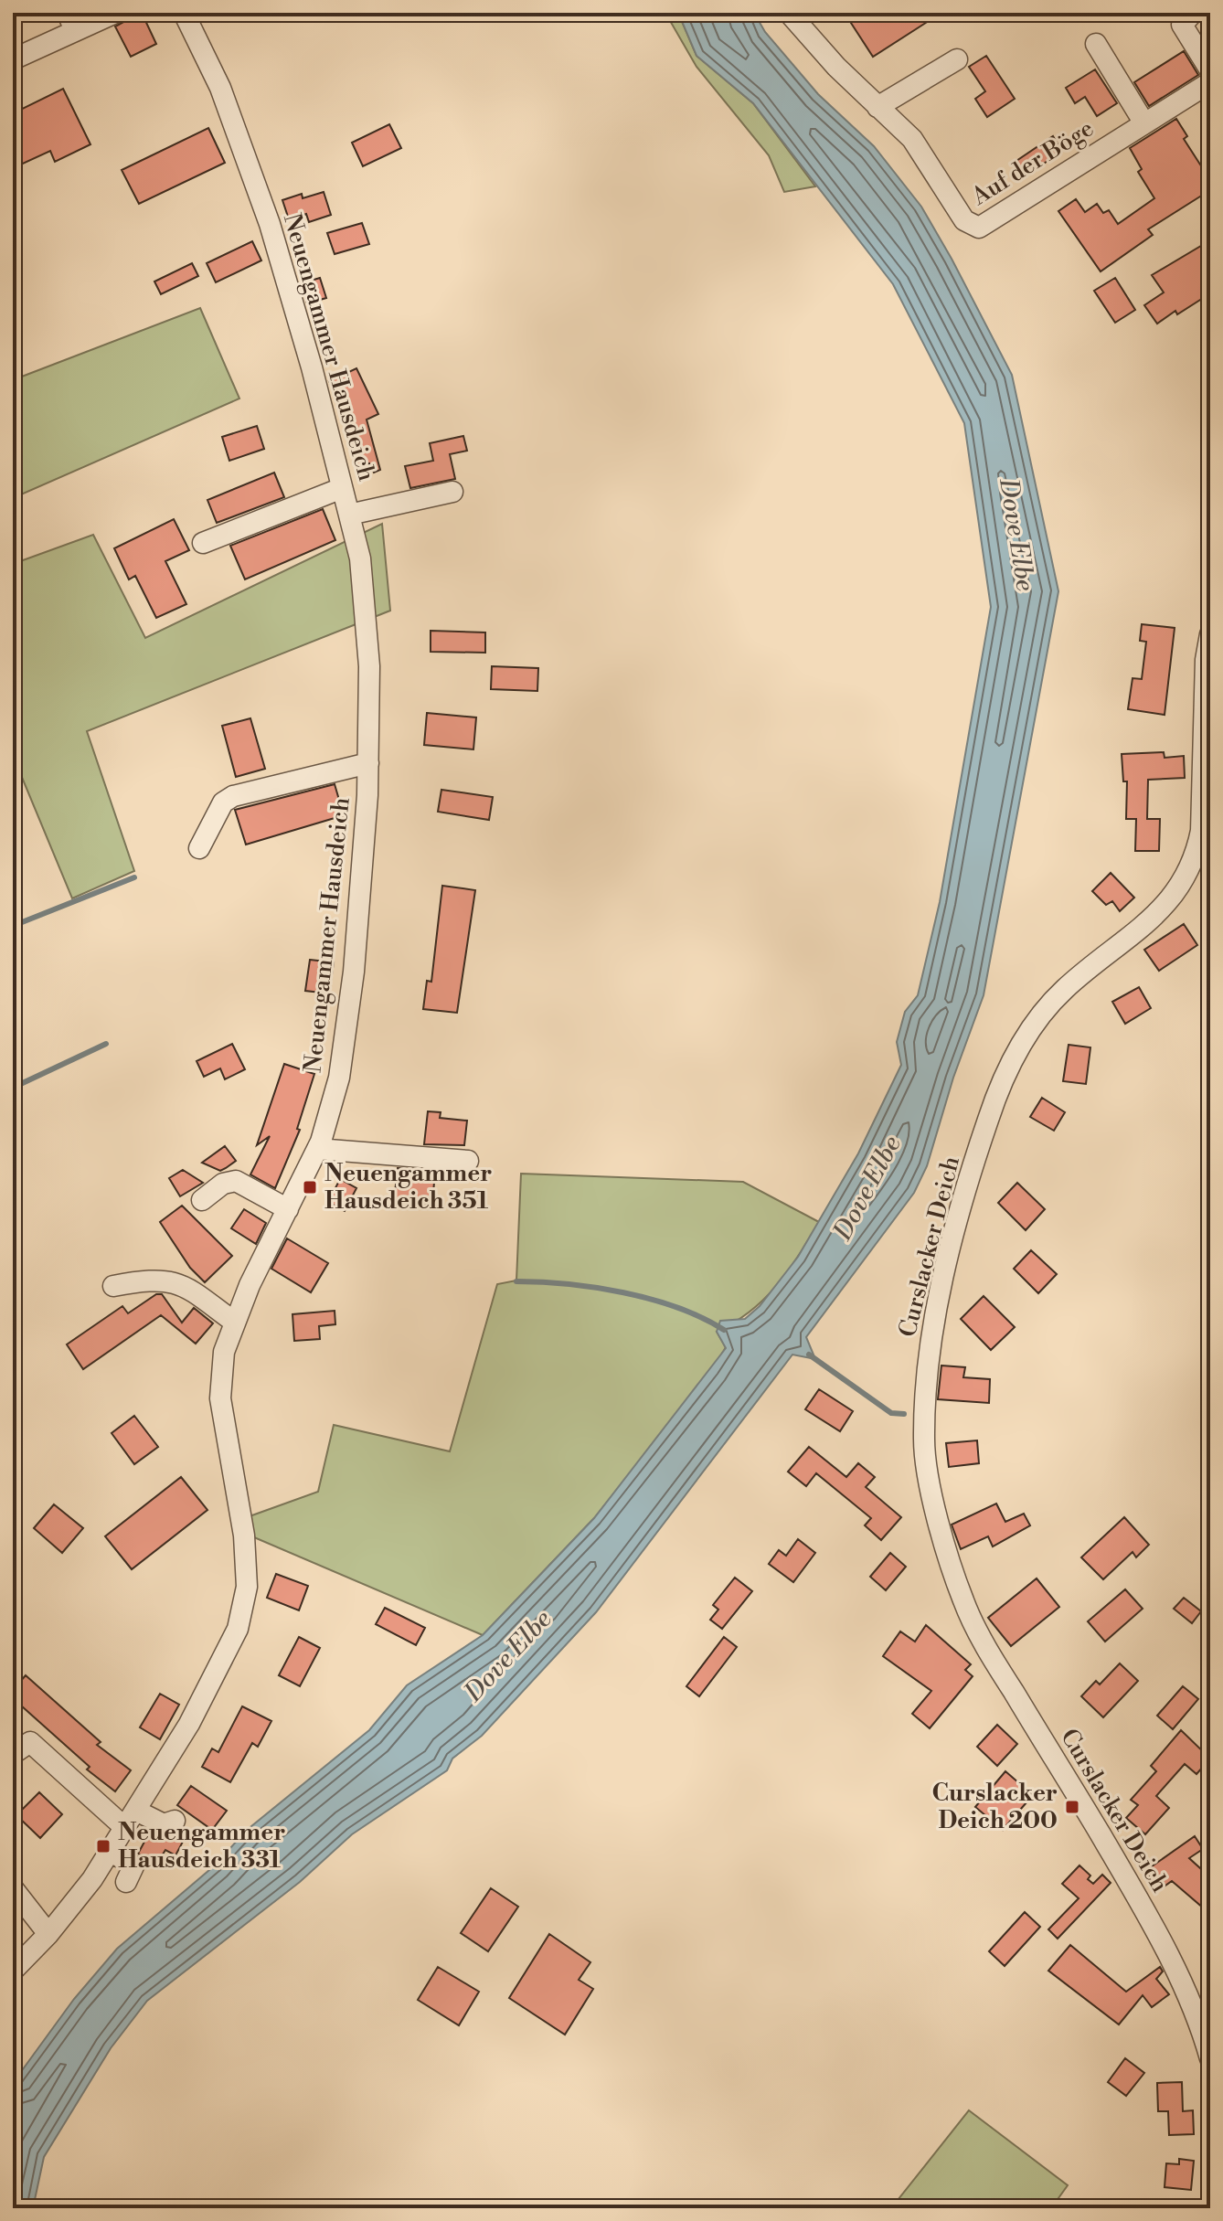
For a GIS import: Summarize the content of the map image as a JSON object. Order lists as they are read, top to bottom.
{
  "streets": {
    "street": ["Auf der Böge", "Neuengammer Hausdeich", "Curslacker Deich"]
  },
  "water": ["Dove Elbe"],
  "places": {
    "transit": ["Neuengammer Hausdeich 351", "Curslacker Deich 200", "Neuengammer Hausdeich 331"]
  }
}
